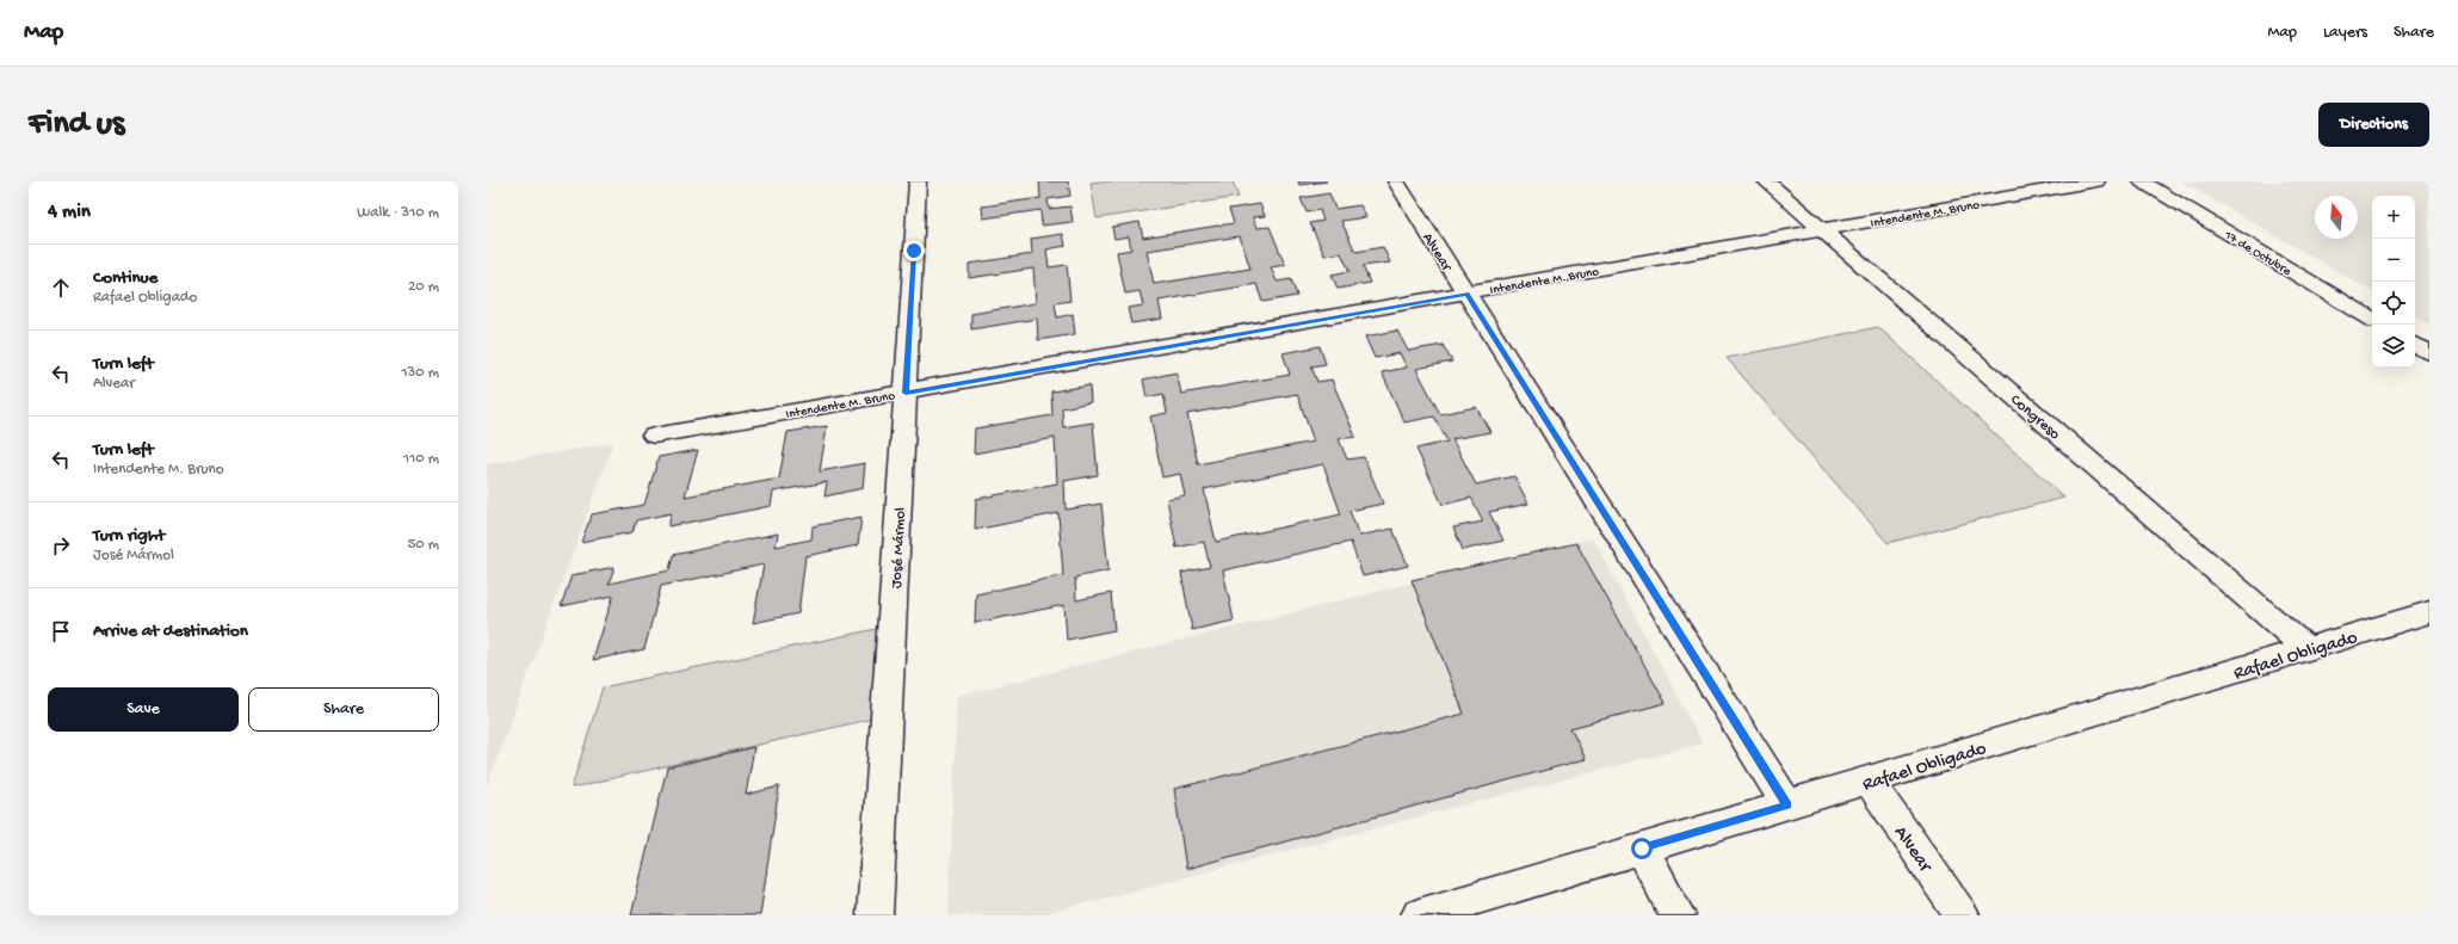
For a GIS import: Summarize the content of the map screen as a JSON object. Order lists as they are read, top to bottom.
{
  "streets": {
    "street": [
      "Intendente M. Bruno",
      "Alvear",
      "17 de Octubre",
      "Congreso",
      "José Mármol",
      "Rafael Obligado"
    ]
  },
  "crossings": [
    ["Intendente M. Bruno", "Alvear"],
    ["Intendente M. Bruno", "Congreso"],
    ["Intendente M. Bruno", "José Mármol"],
    ["Alvear", "Rafael Obligado"],
    ["Congreso", "Rafael Obligado"]
  ],
  "north": "top",
  "page": {
    "header": "Map",
    "nav": ["Map", "Layers", "Share"],
    "buttons": [
      "Directions",
      ["Save", "Share"]
    ],
    "title": "Find us",
    "heading": ["4 min", "Walk · 310 m"],
    "map_buttons": ["+", "−"],
    "list": [
      ["Continue", "Rafael Obligado", "20 m"],
      ["Turn left", "Alvear", "130 m"],
      ["Turn left", "Intendente M. Bruno", "110 m"],
      ["Turn right", "José Mármol", "50 m"],
      "Arrive at destination"
    ]
  }
}
